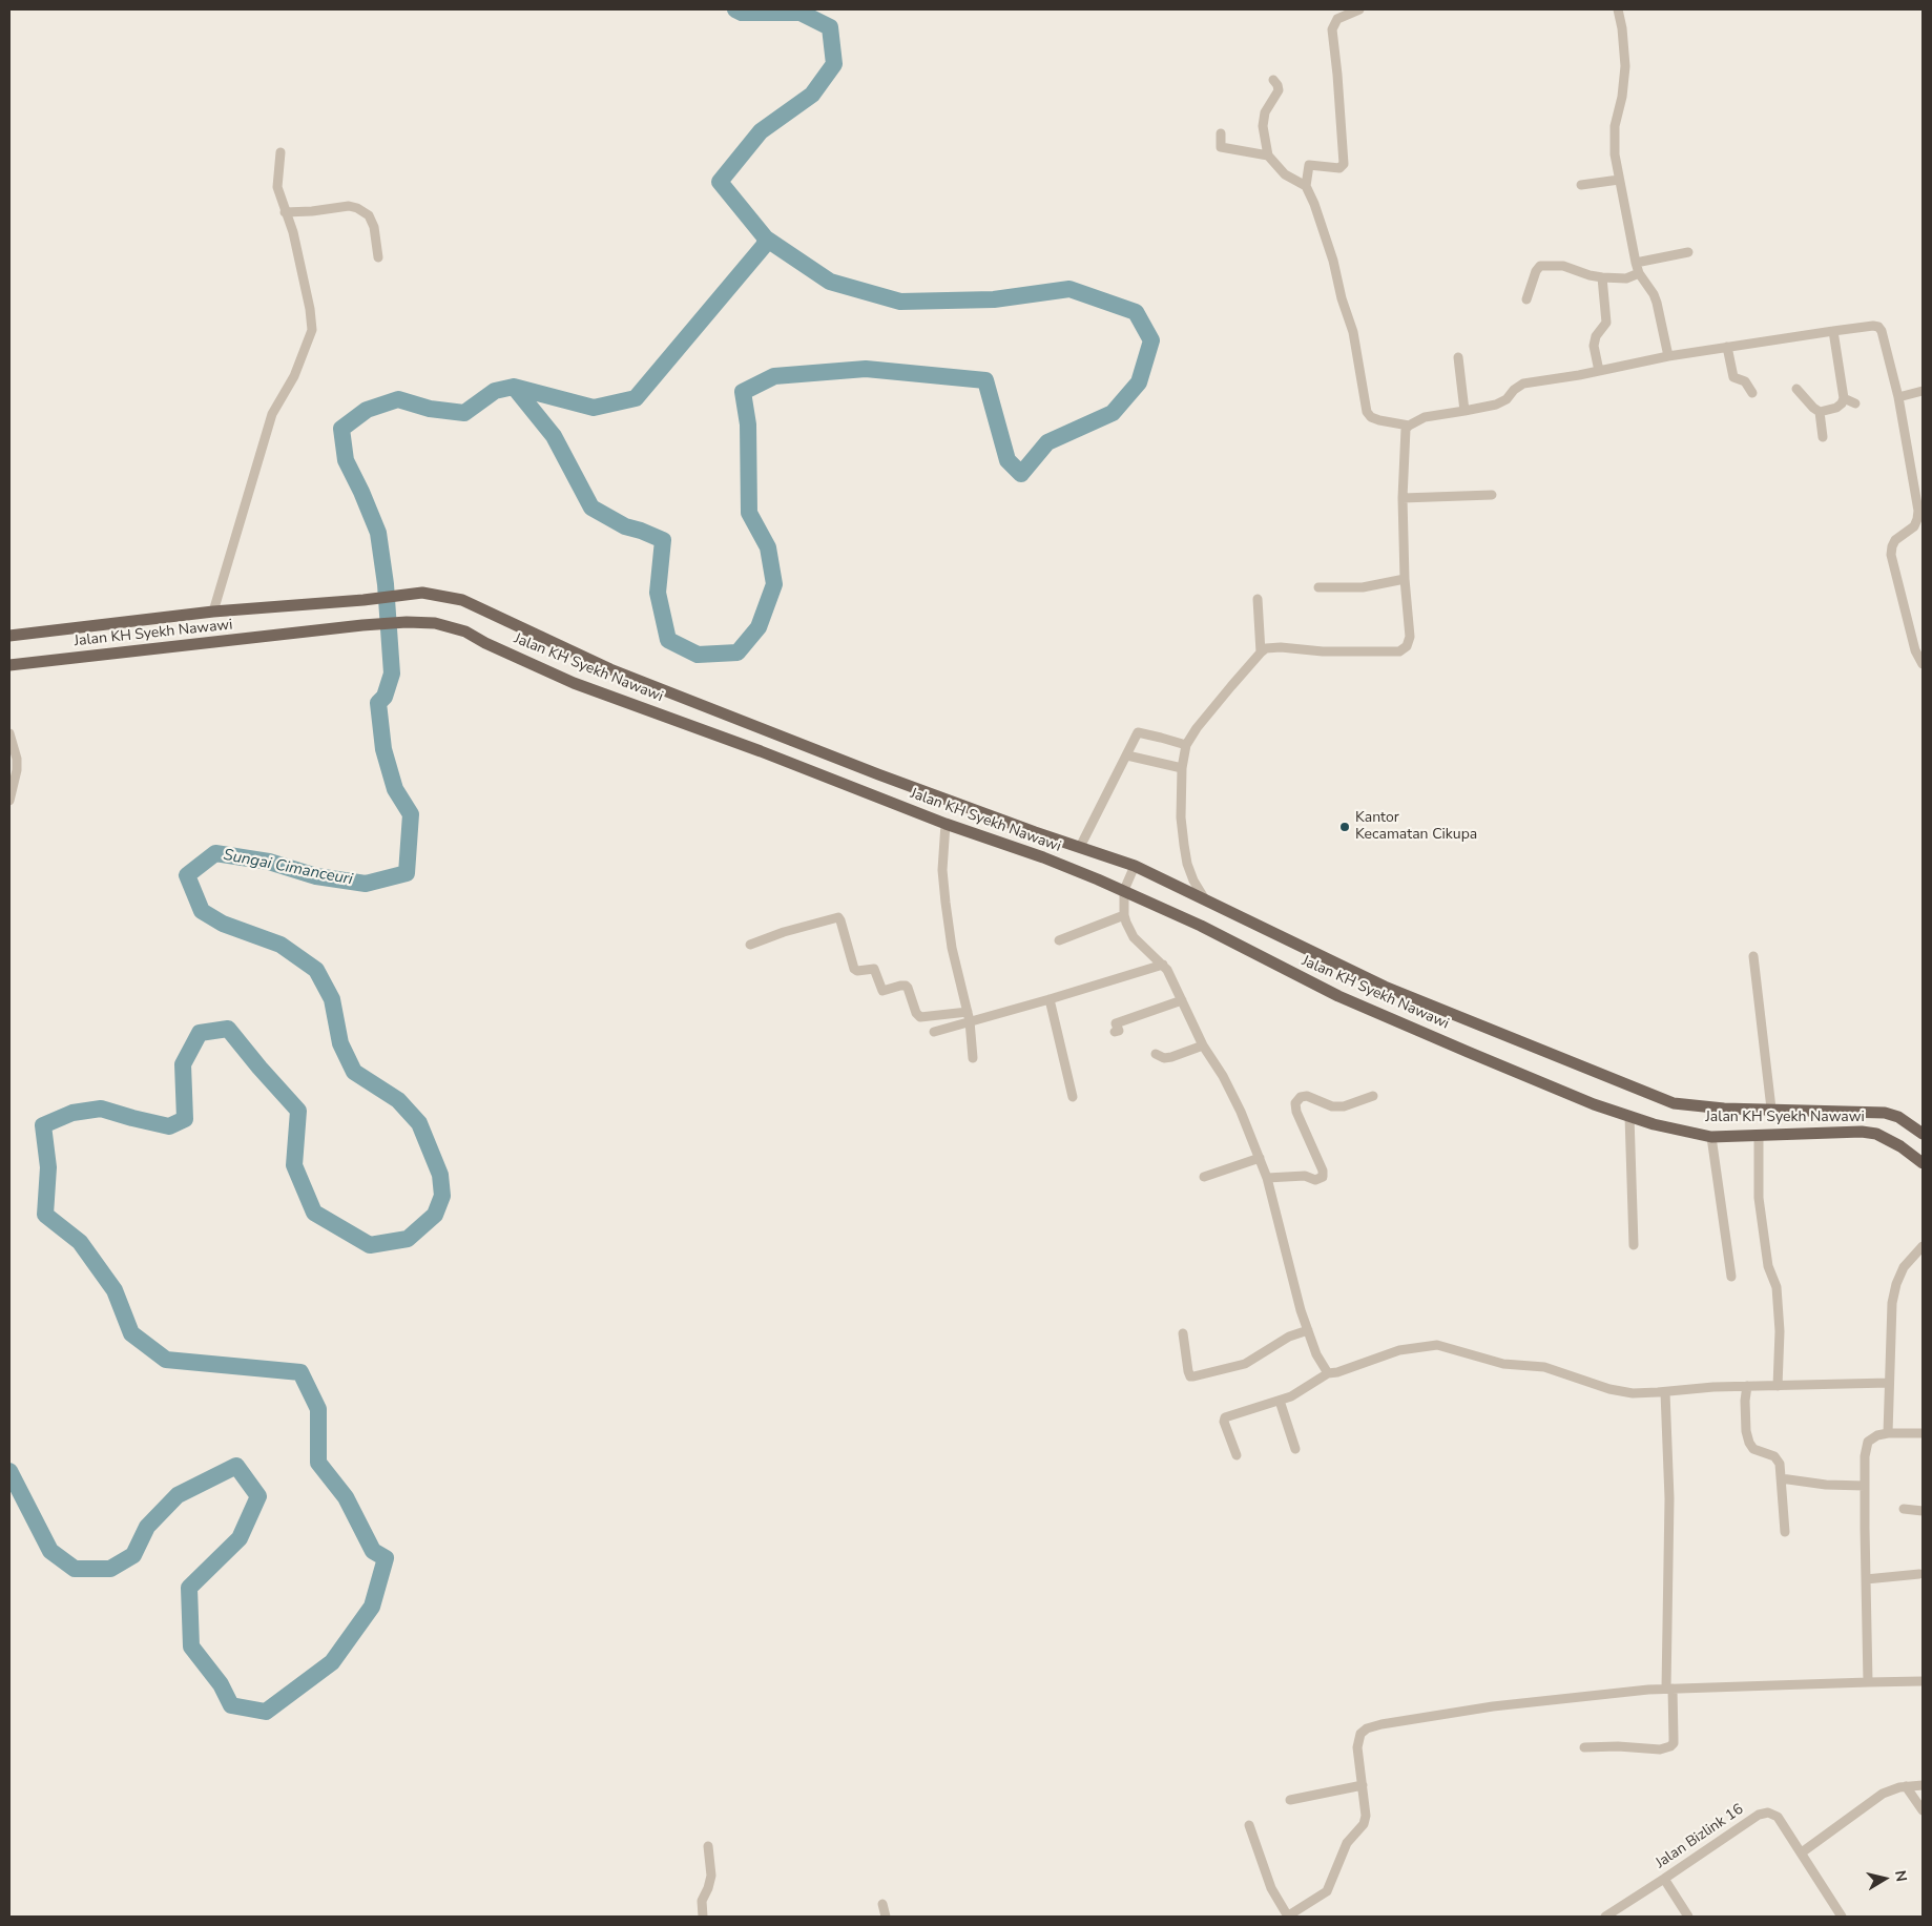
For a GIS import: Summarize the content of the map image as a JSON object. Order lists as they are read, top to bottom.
{
  "streets": {
    "main road": ["Jalan KH Syekh Nawawi"],
    "street": ["Jalan Bizlink 16"]
  },
  "water": ["Sungai Cimanceuri"],
  "places": ["Kantor Kecamatan Cikupa"],
  "north": "right"
}
